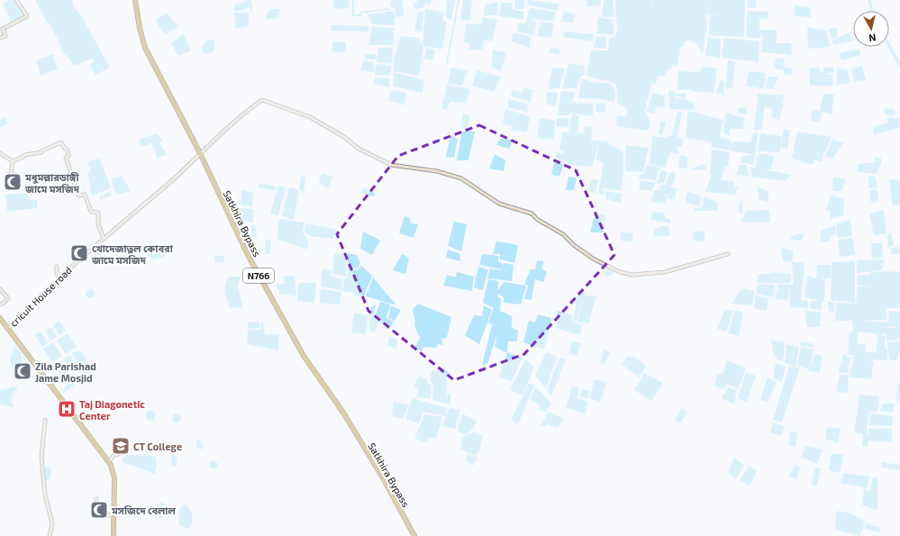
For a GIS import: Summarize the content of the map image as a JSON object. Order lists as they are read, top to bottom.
{
  "streets": {
    "highway": ["Satkhira Bypass", "N766"],
    "street": ["cricuit House road"]
  },
  "crossings": [
    ["Satkhira Bypass", "cricuit House road"]
  ],
  "places": {
    "mosque": [
      "মধুমল্লারডাঙ্গী জামে মসজিদ",
      "খোদেজাতুল কোবরা জামে মসজিদ",
      "Zila Parishad Jame Mosjid",
      "মসজিদে বেলাল"
    ],
    "hospital": ["Taj Diagonetic Center"],
    "school or university": ["CT College"]
  },
  "north": "bottom"
}
